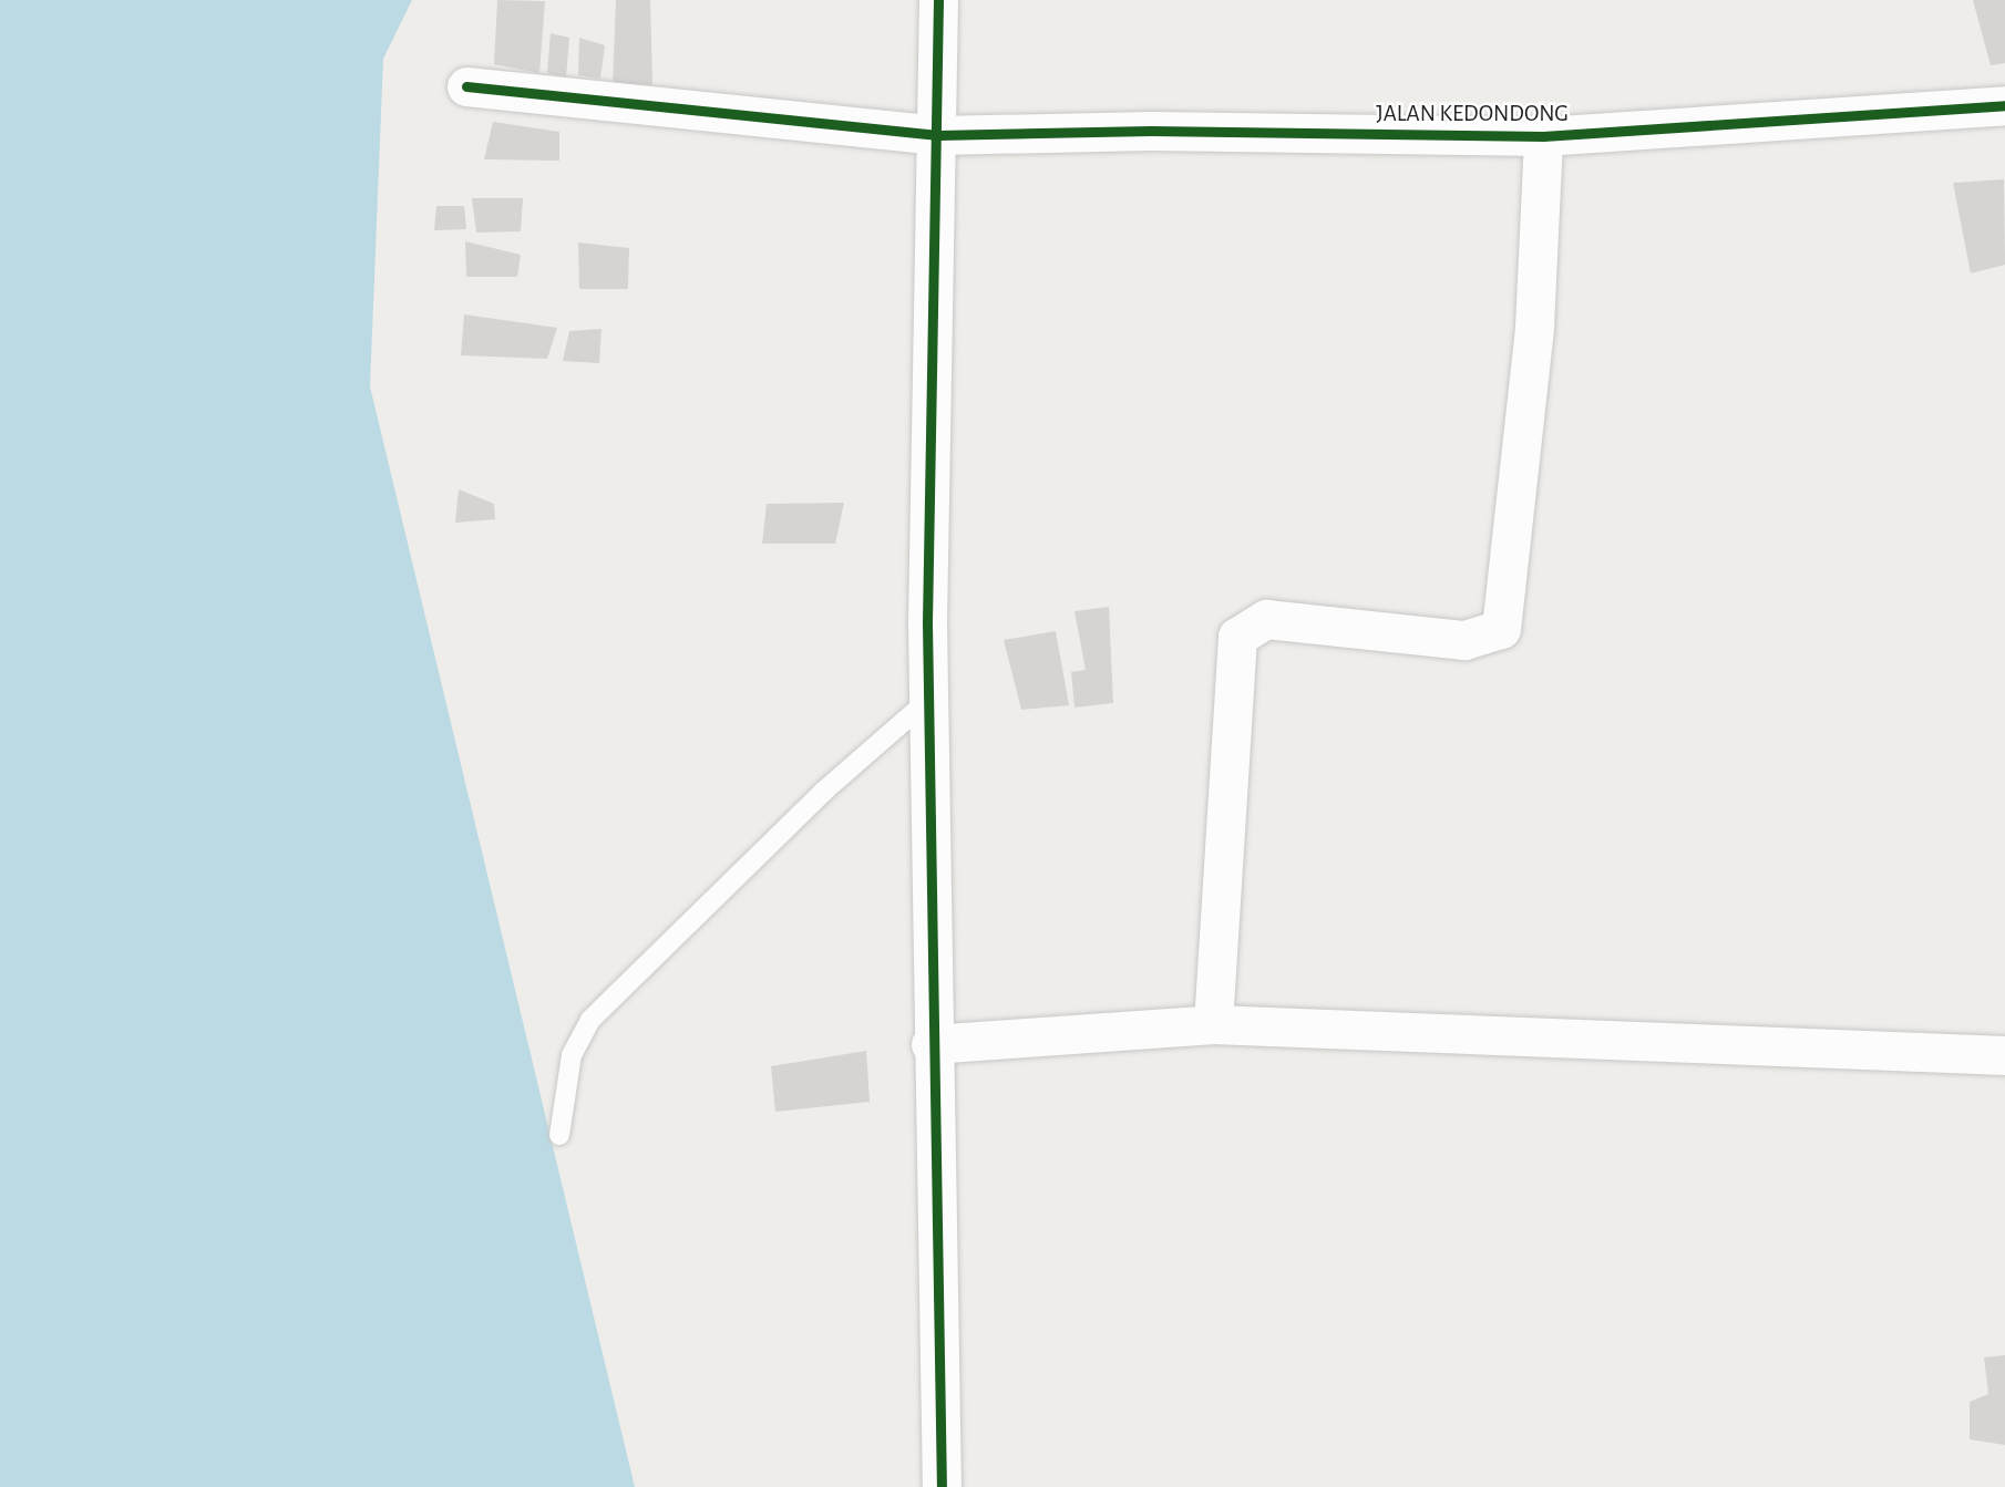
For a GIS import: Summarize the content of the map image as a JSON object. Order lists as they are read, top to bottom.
{
  "streets": {
    "street": ["JALAN KEDONDONG"]
  }
}
